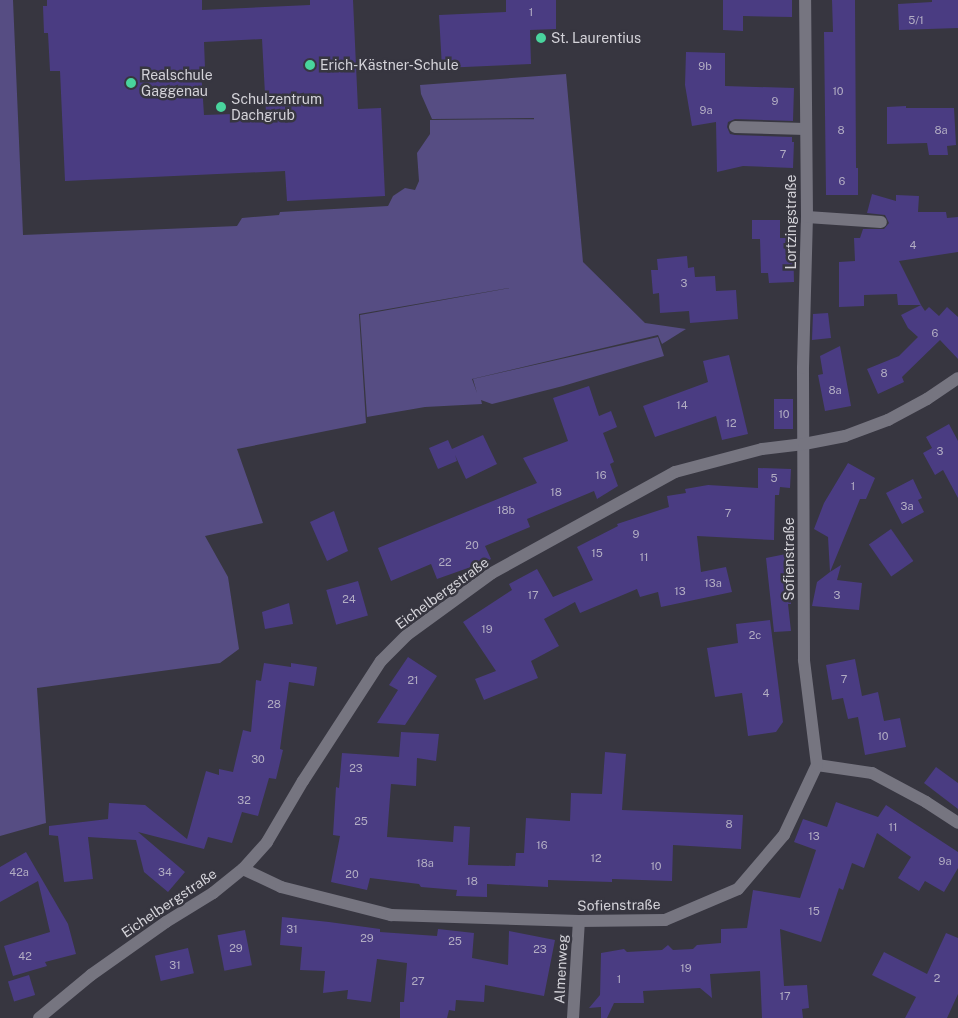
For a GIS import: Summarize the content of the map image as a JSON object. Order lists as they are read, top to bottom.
{
  "streets": {
    "street": [
      "Lortzingstraße",
      "Sofienstraße",
      "Eichelbergstraße",
      "Almenweg"
    ]
  },
  "crossings": [
    ["Lortzingstraße", "Sofienstraße"],
    ["Lortzingstraße", "Eichelbergstraße"],
    ["Sofienstraße", "Eichelbergstraße"],
    ["Sofienstraße", "Almenweg"]
  ],
  "places": [
    "St. Laurentius",
    "Erich-Kästner-Schule",
    "Realschule Gaggenau",
    "Schulzentrum Dachgrub"
  ],
  "house_numbers": [
    "1",
    "5/1",
    "9b",
    "10",
    "9",
    "9a",
    "8",
    "8a",
    "7",
    "6",
    "4",
    "3",
    "6",
    "8",
    "8a",
    "14",
    "10",
    "12",
    "3",
    "16",
    "5",
    "1",
    "18",
    "3a",
    "18b",
    "7",
    "9",
    "20",
    "15",
    "11",
    "22",
    "13a",
    "13",
    "17",
    "3",
    "24",
    "19",
    "2c",
    "7",
    "21",
    "4",
    "28",
    "10",
    "30",
    "23",
    "32",
    "25",
    "8",
    "11",
    "13",
    "16",
    "12",
    "9a",
    "18a",
    "10",
    "42a",
    "34",
    "20",
    "18",
    "15",
    "31",
    "29",
    "25",
    "29",
    "23",
    "42",
    "31",
    "19",
    "2",
    "1",
    "27",
    "17"
  ]
}
